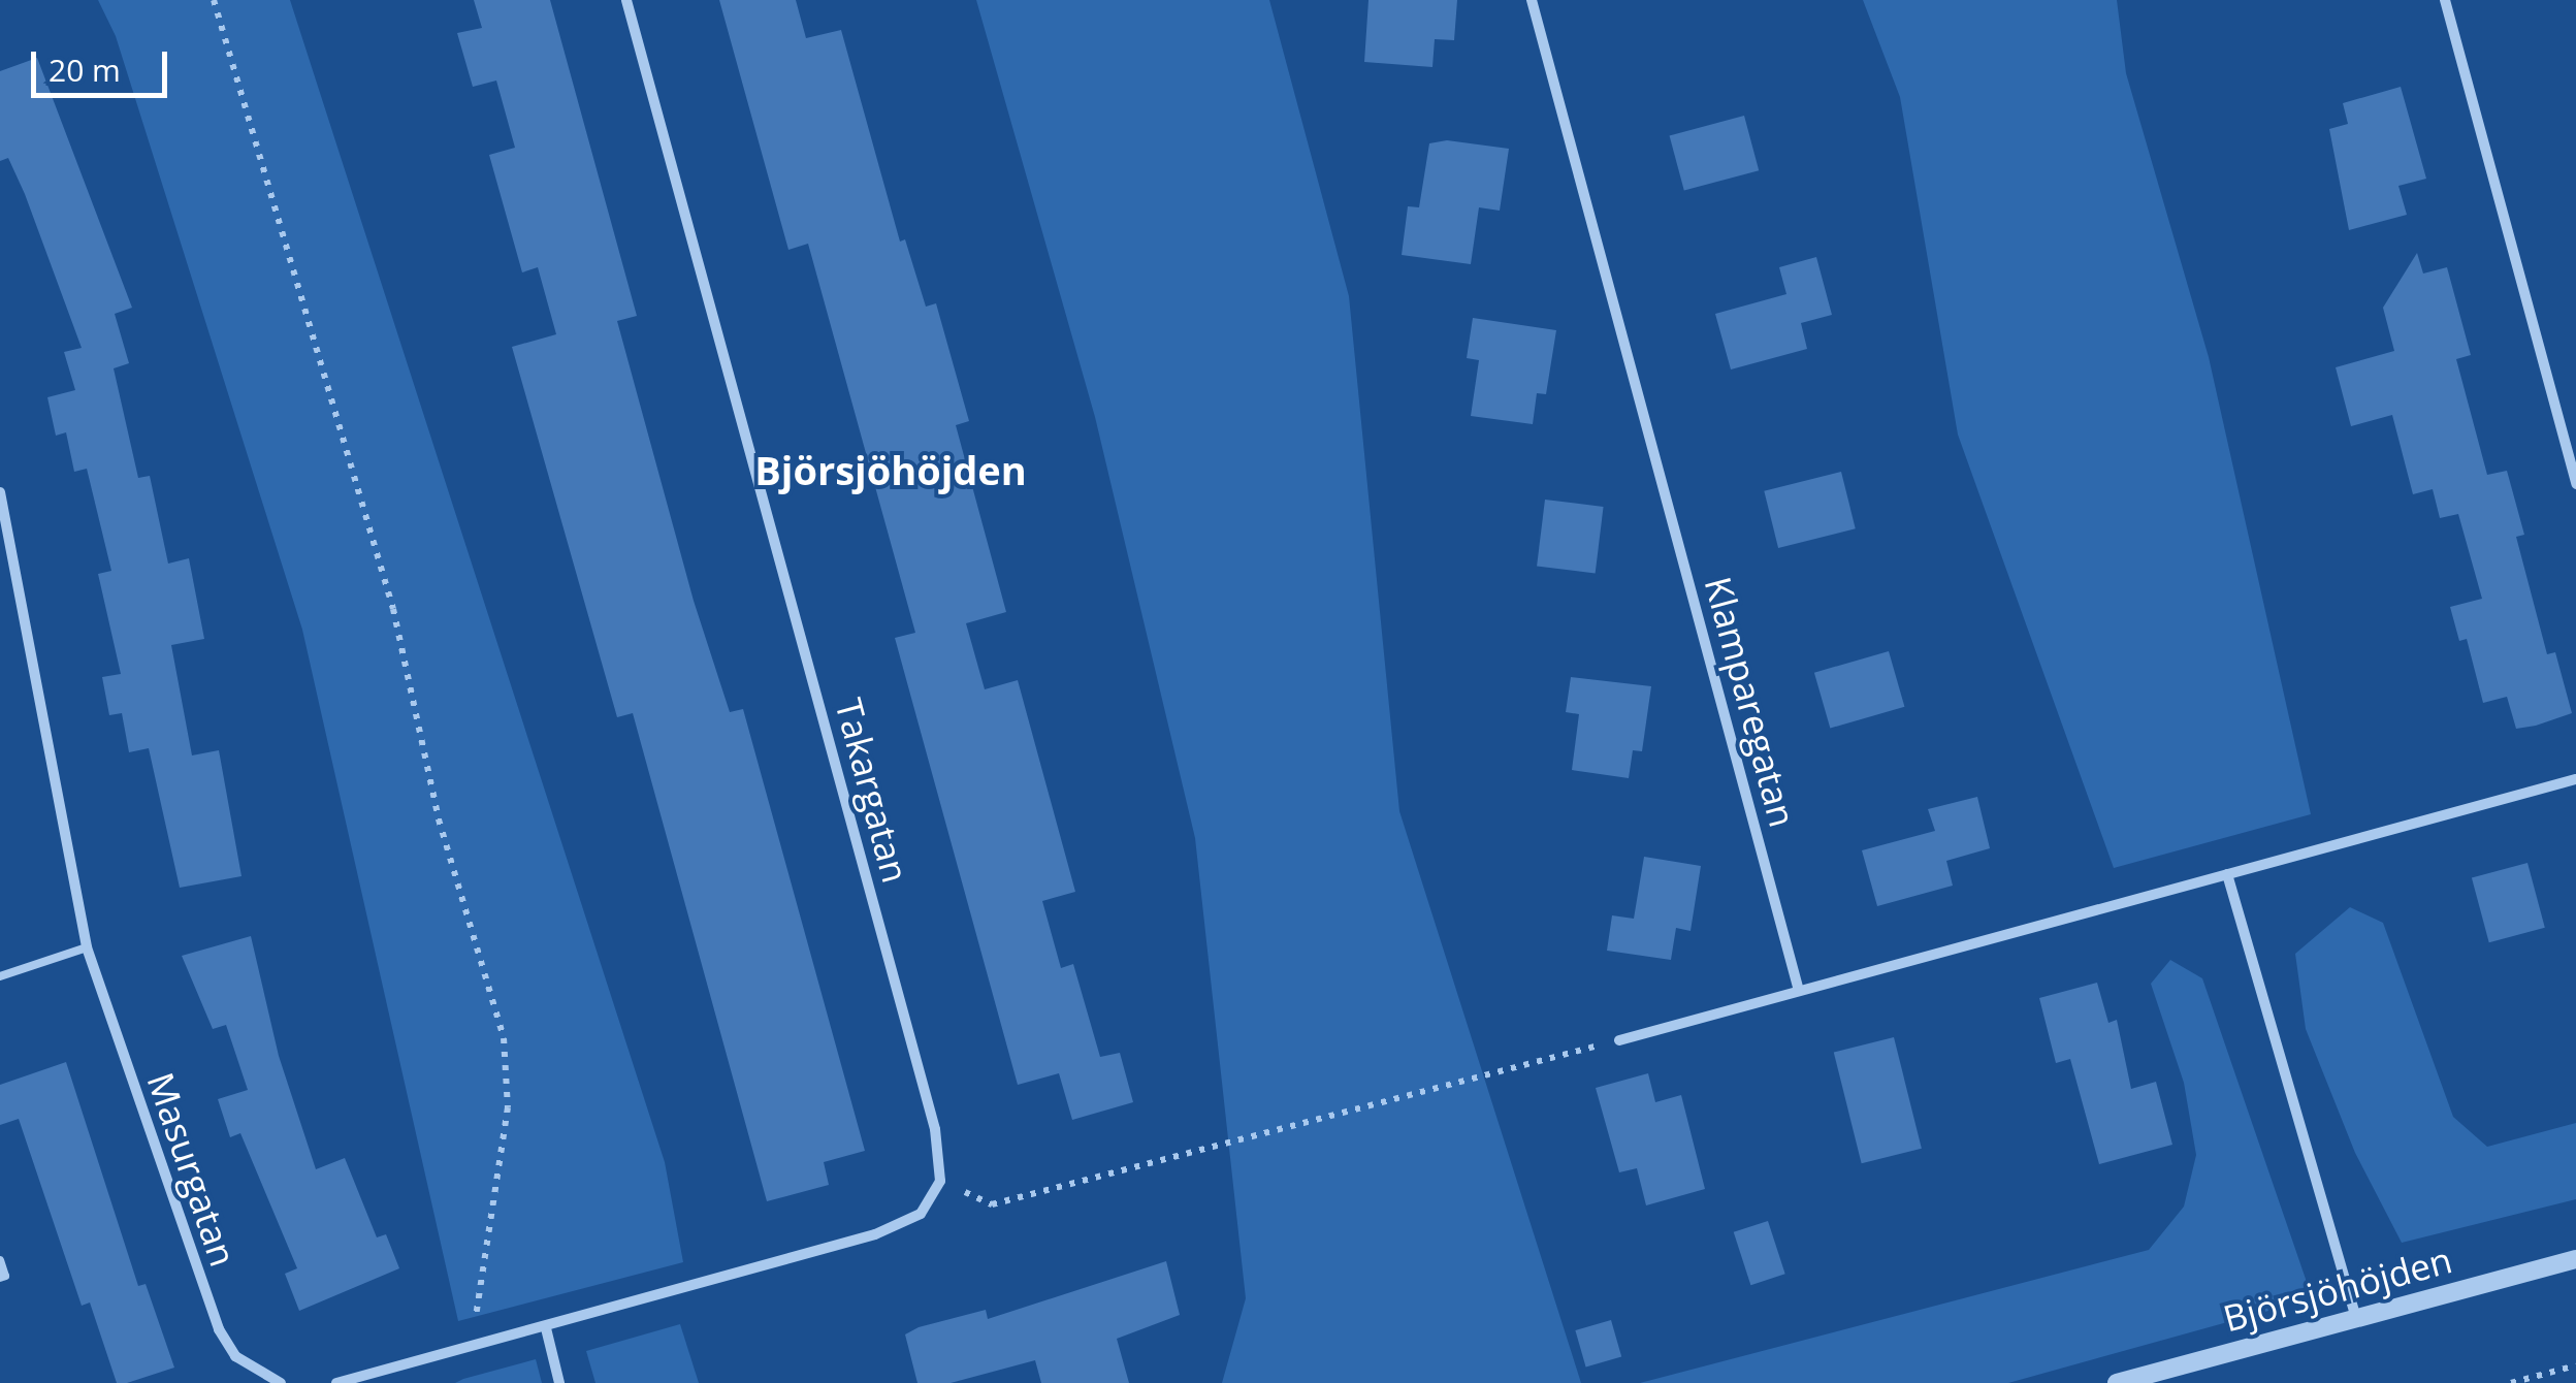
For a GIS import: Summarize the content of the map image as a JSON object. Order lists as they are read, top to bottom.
{
  "streets": {
    "street": [
      "Klamparegatan",
      "Takargatan",
      "Masurgatan",
      "Björsjöhöjden"
    ]
  },
  "districts": ["Björsjöhöjden"],
  "scale_bar": "20 m"
}
